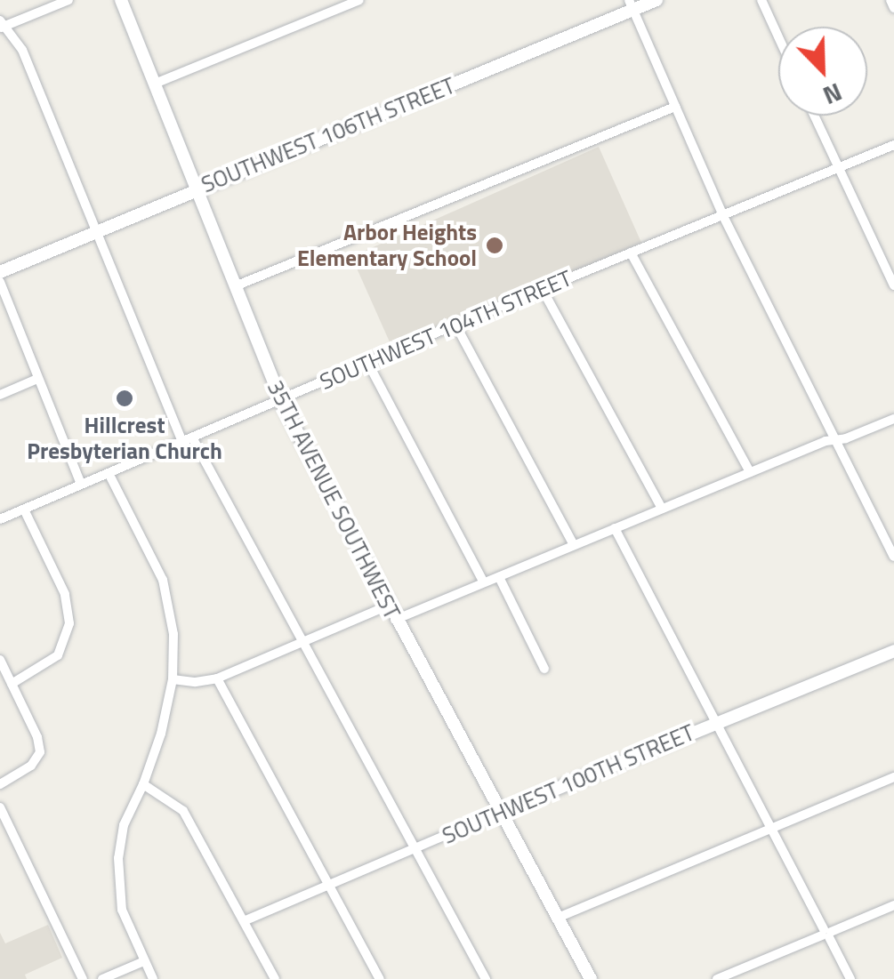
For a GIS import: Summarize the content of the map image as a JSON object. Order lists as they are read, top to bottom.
{
  "streets": {
    "street": [
      "SOUTHWEST 106TH STREET",
      "SOUTHWEST 104TH STREET",
      "35TH AVENUE SOUTHWEST",
      "SOUTHWEST 100TH STREET"
    ]
  },
  "crossings": [
    ["SOUTHWEST 106TH STREET", "35TH AVENUE SOUTHWEST"],
    ["SOUTHWEST 104TH STREET", "35TH AVENUE SOUTHWEST"],
    ["35TH AVENUE SOUTHWEST", "SOUTHWEST 100TH STREET"]
  ],
  "places": ["Arbor Heights Elementary School", "Hillcrest Presbyterian Church"],
  "north": "bottom right"
}
